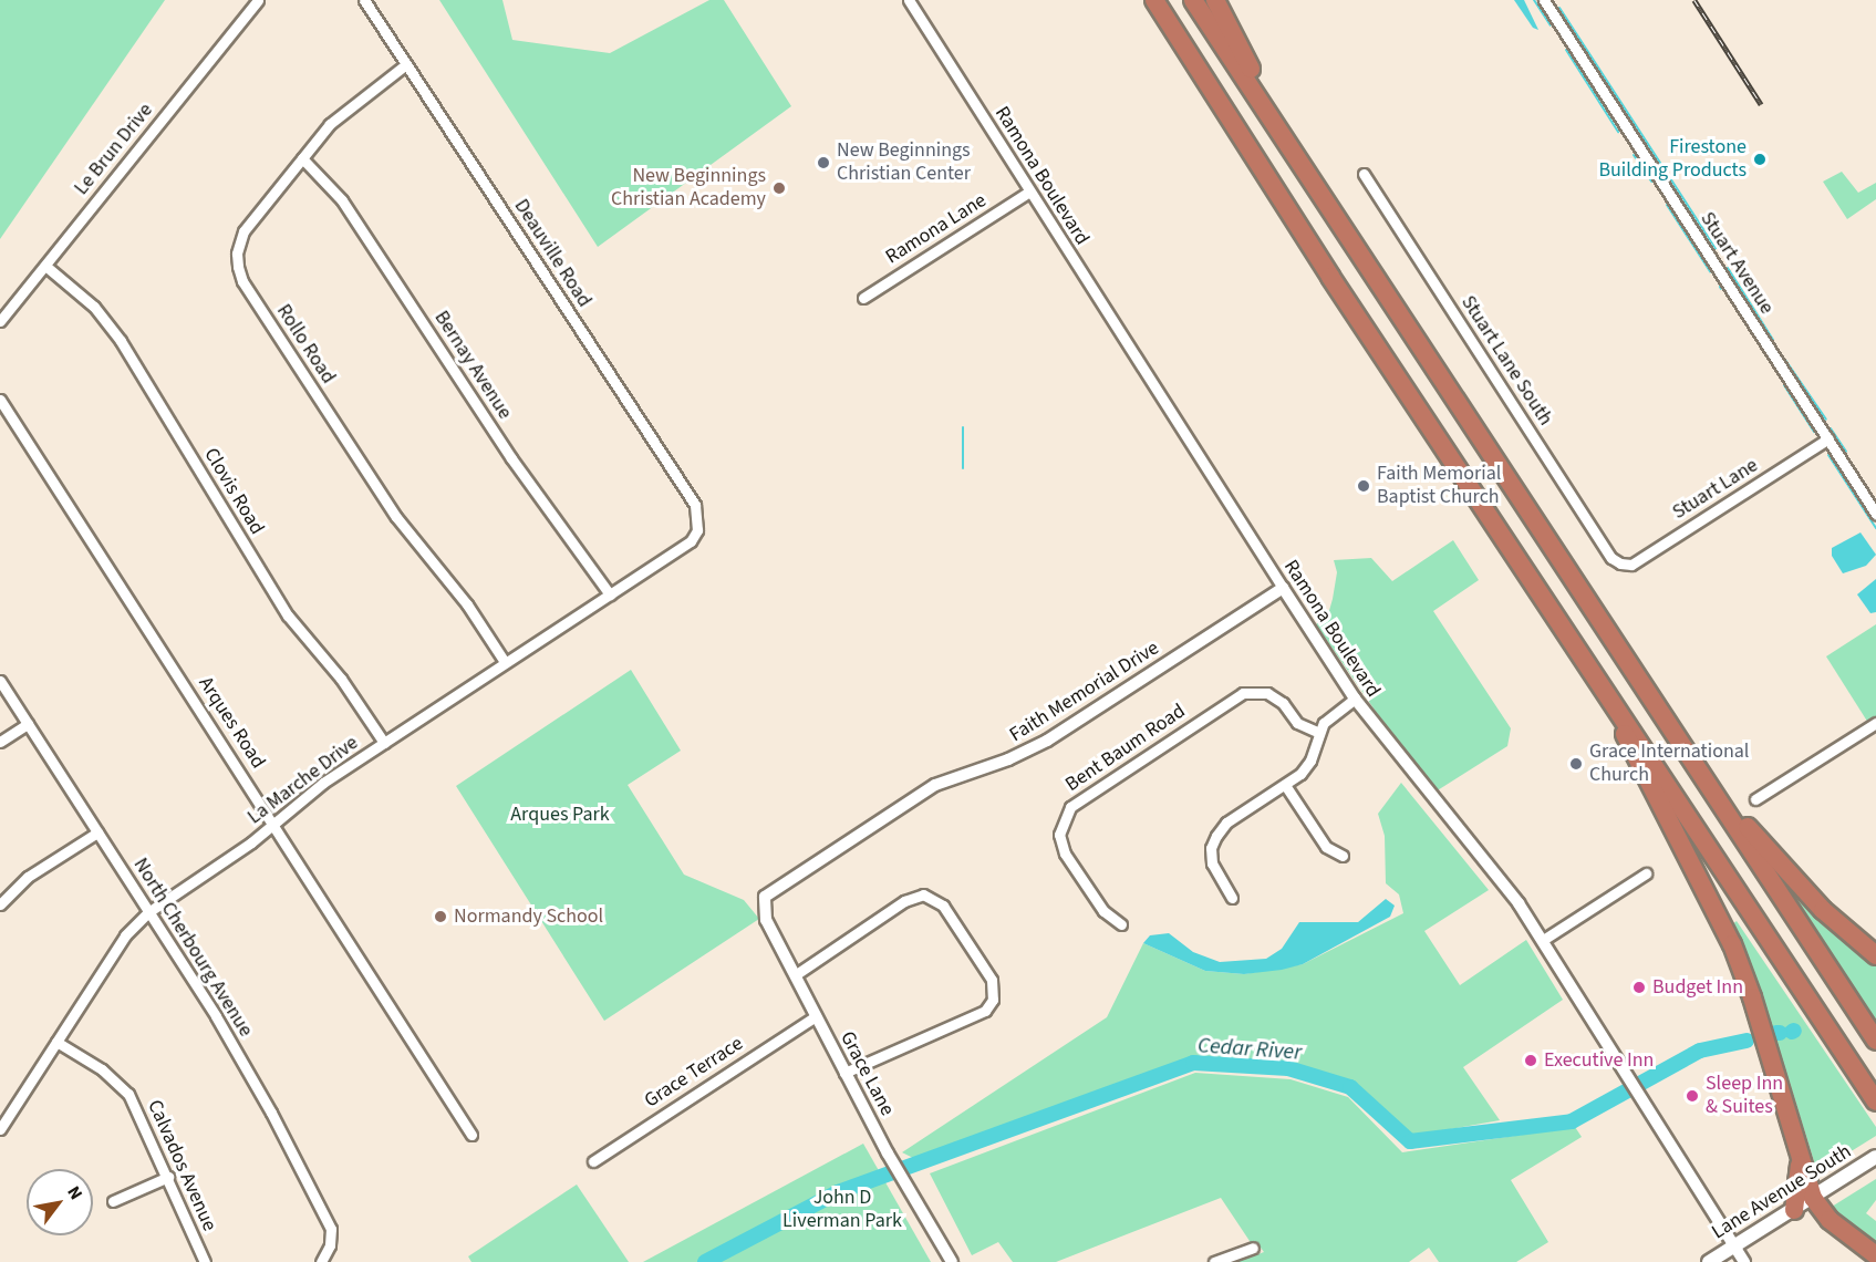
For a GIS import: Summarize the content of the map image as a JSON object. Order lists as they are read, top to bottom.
{
  "streets": {
    "main road": ["Lane Avenue South"],
    "street": [
      "Le Brun Drive",
      "Ramona Boulevard",
      "Ramona Lane",
      "Deauville Road",
      "Stuart Avenue",
      "Rollo Road",
      "Stuart Lane South",
      "Bernay Avenue",
      "Stuart Lane",
      "Clovis Road",
      "Faith Memorial Drive",
      "Arques Road",
      "Bent Baum Road",
      "La Marche Drive",
      "North Cherbourg Avenue",
      "Grace Terrace",
      "Grace Lane",
      "Calvados Avenue"
    ]
  },
  "crossings": [
    ["Le Brun Drive", "Clovis Road"],
    ["Ramona Boulevard", "Ramona Lane"],
    ["Ramona Boulevard", "Faith Memorial Drive"],
    ["Ramona Boulevard", "Lane Avenue South"],
    ["Deauville Road", "Rollo Road"],
    ["Deauville Road", "La Marche Drive"],
    ["Stuart Avenue", "Stuart Lane"],
    ["Rollo Road", "Bernay Avenue"],
    ["Rollo Road", "La Marche Drive"],
    ["Stuart Lane South", "Stuart Lane"],
    ["Bernay Avenue", "La Marche Drive"],
    ["Clovis Road", "La Marche Drive"],
    ["Faith Memorial Drive", "Grace Lane"],
    ["Arques Road", "La Marche Drive"],
    ["La Marche Drive", "North Cherbourg Avenue"],
    ["La Marche Drive", "Calvados Avenue"],
    ["Grace Terrace", "Grace Lane"]
  ],
  "water": ["Cedar River"],
  "parks": ["Arques Park", "John D Liverman Park"],
  "places": [
    "Firestone Building Products",
    "New Beginnings Christian Center",
    "New Beginnings Christian Academy",
    "Faith Memorial Baptist Church",
    "Grace International Church",
    "Normandy School",
    "Budget Inn",
    "Executive Inn",
    "Sleep Inn & Suites"
  ],
  "north": "top right"
}
